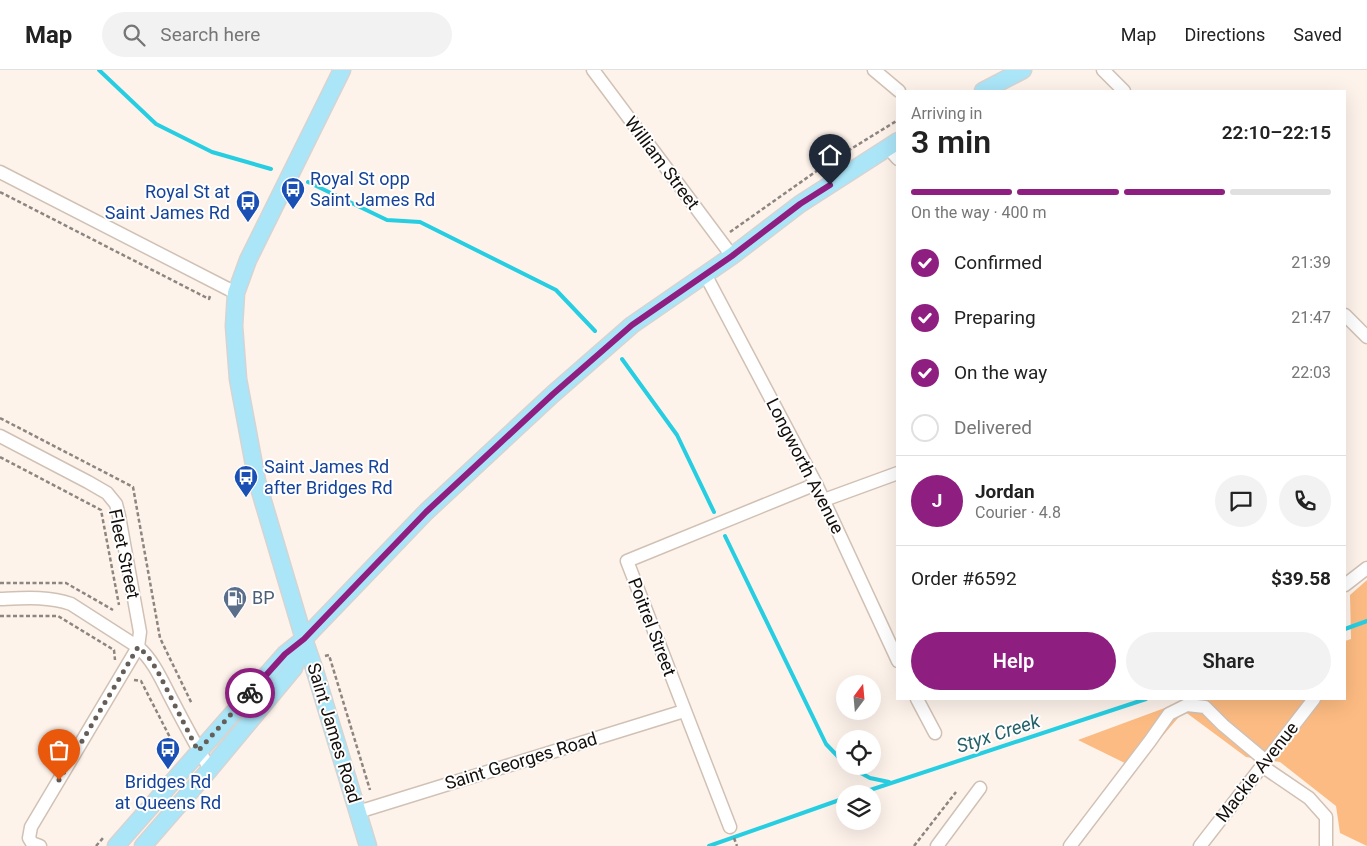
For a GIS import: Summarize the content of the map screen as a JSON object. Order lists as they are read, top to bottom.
{
  "streets": {
    "main road": ["Saint James Road"],
    "street": [
      "William Street",
      "Longworth Avenue",
      "Fleet Street",
      "Poitrel Street",
      "Saint Georges Road",
      "Mackie Avenue"
    ]
  },
  "crossings": [
    ["Longworth Avenue", "Poitrel Street"],
    ["Poitrel Street", "Saint Georges Road"],
    ["Saint James Road", "Saint Georges Road"]
  ],
  "water": ["Styx Creek"],
  "places": {
    "bus stop": [
      "Royal St opp Saint James Rd",
      "Royal St at Saint James Rd",
      "Saint James Rd after Bridges Rd",
      "Bridges Rd at Queens Rd"
    ],
    "fuel station": ["BP"]
  },
  "north": "top",
  "page": {
    "header": "Map",
    "search": "Search here",
    "nav": ["Map", "Directions", "Saved"],
    "heading": ["3 min", "Arriving in", "22:10–22:15"],
    "panel": [
      "Jordan",
      "Courier · 4.8",
      "Order #6592",
      "$39.58"
    ],
    "bar": "On the way · 400 m",
    "list": [
      ["Confirmed", "21:39"],
      ["Preparing", "21:47"],
      ["On the way", "22:03"],
      "Delivered"
    ],
    "round": "J",
    "buttons": ["Help", "Share"]
  }
}
